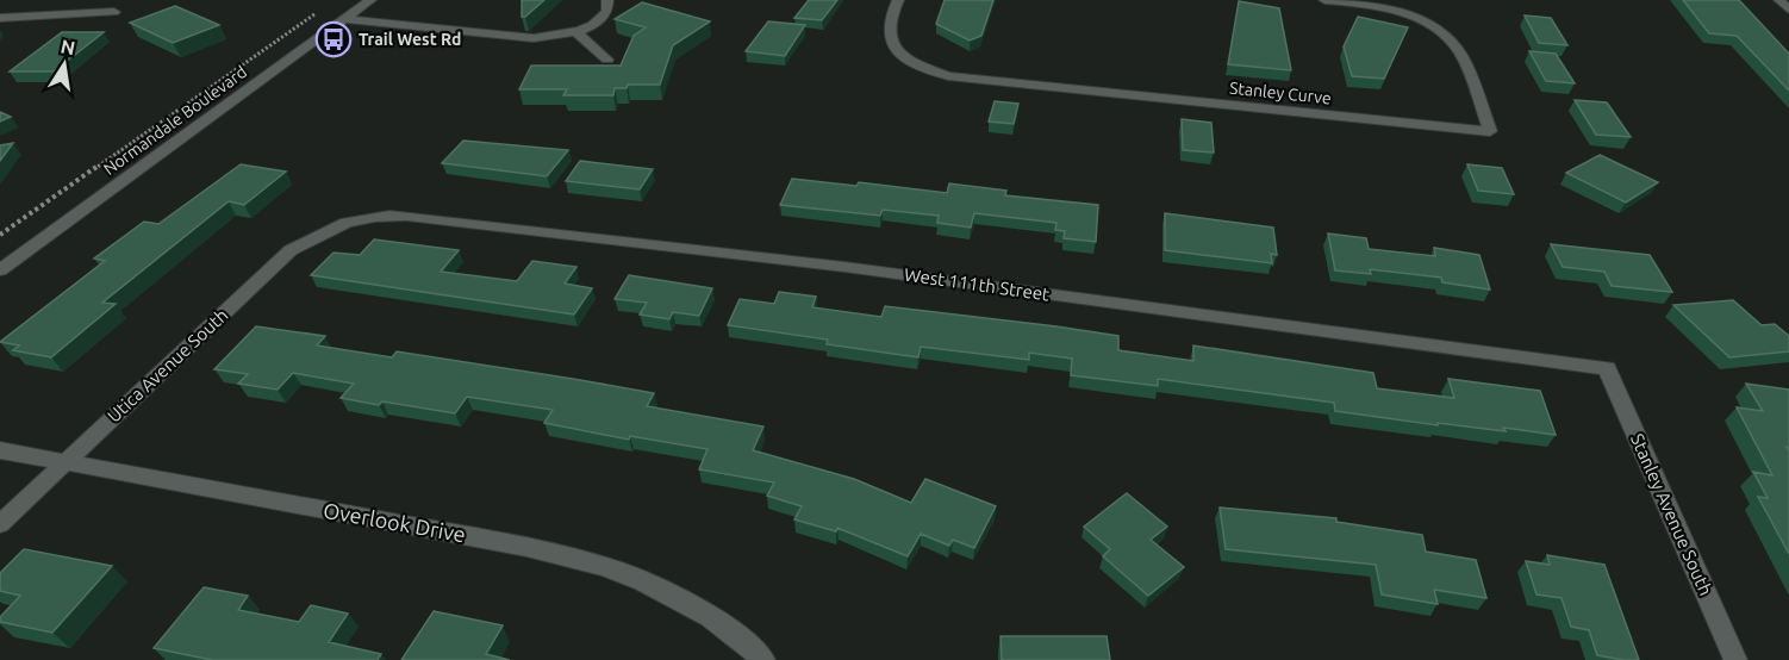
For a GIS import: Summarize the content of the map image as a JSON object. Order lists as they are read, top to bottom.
{
  "streets": {
    "street": [
      "Stanley Curve",
      "Normandale Boulevard",
      "West 111th Street",
      "Utica Avenue South",
      "Stanley Avenue South",
      "Overlook Drive"
    ]
  },
  "crossings": [
    ["West 111th Street", "Utica Avenue South"],
    ["West 111th Street", "Stanley Avenue South"],
    ["Utica Avenue South", "Overlook Drive"]
  ],
  "places": {
    "bus stop": ["Trail West Rd"]
  },
  "north": "top"
}
